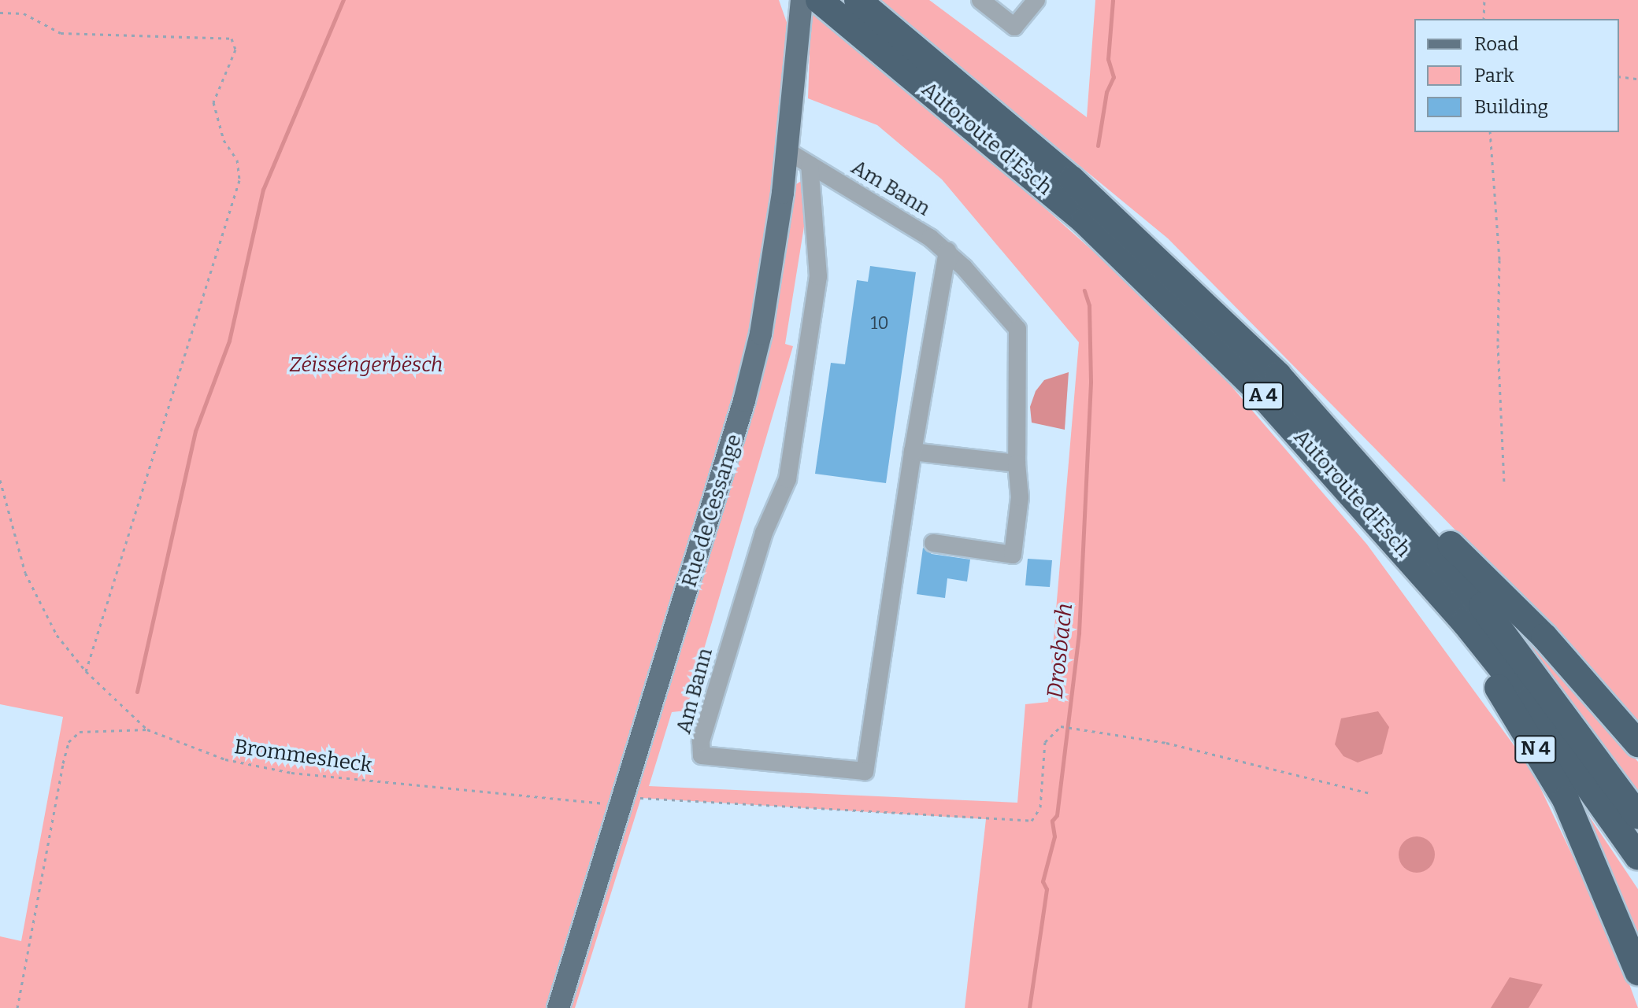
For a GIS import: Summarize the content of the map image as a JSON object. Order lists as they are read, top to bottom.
{
  "streets": {
    "highway": ["Autoroute d'Esch", "A 4", "N 4"],
    "main road": ["Rue de Cessange"],
    "lane": ["Am Bann"],
    "path": ["Brommesheck"]
  },
  "crossings": [
    ["Autoroute d'Esch", "A 4"],
    ["Autoroute d'Esch", "N 4"],
    ["Am Bann", "Rue de Cessange"],
    ["Rue de Cessange", "Brommesheck"]
  ],
  "water": ["Drosbach"],
  "parks": ["Zéisséngerbësch"],
  "house_numbers": ["10"],
  "legend": ["Road", "Park", "Building"]
}
